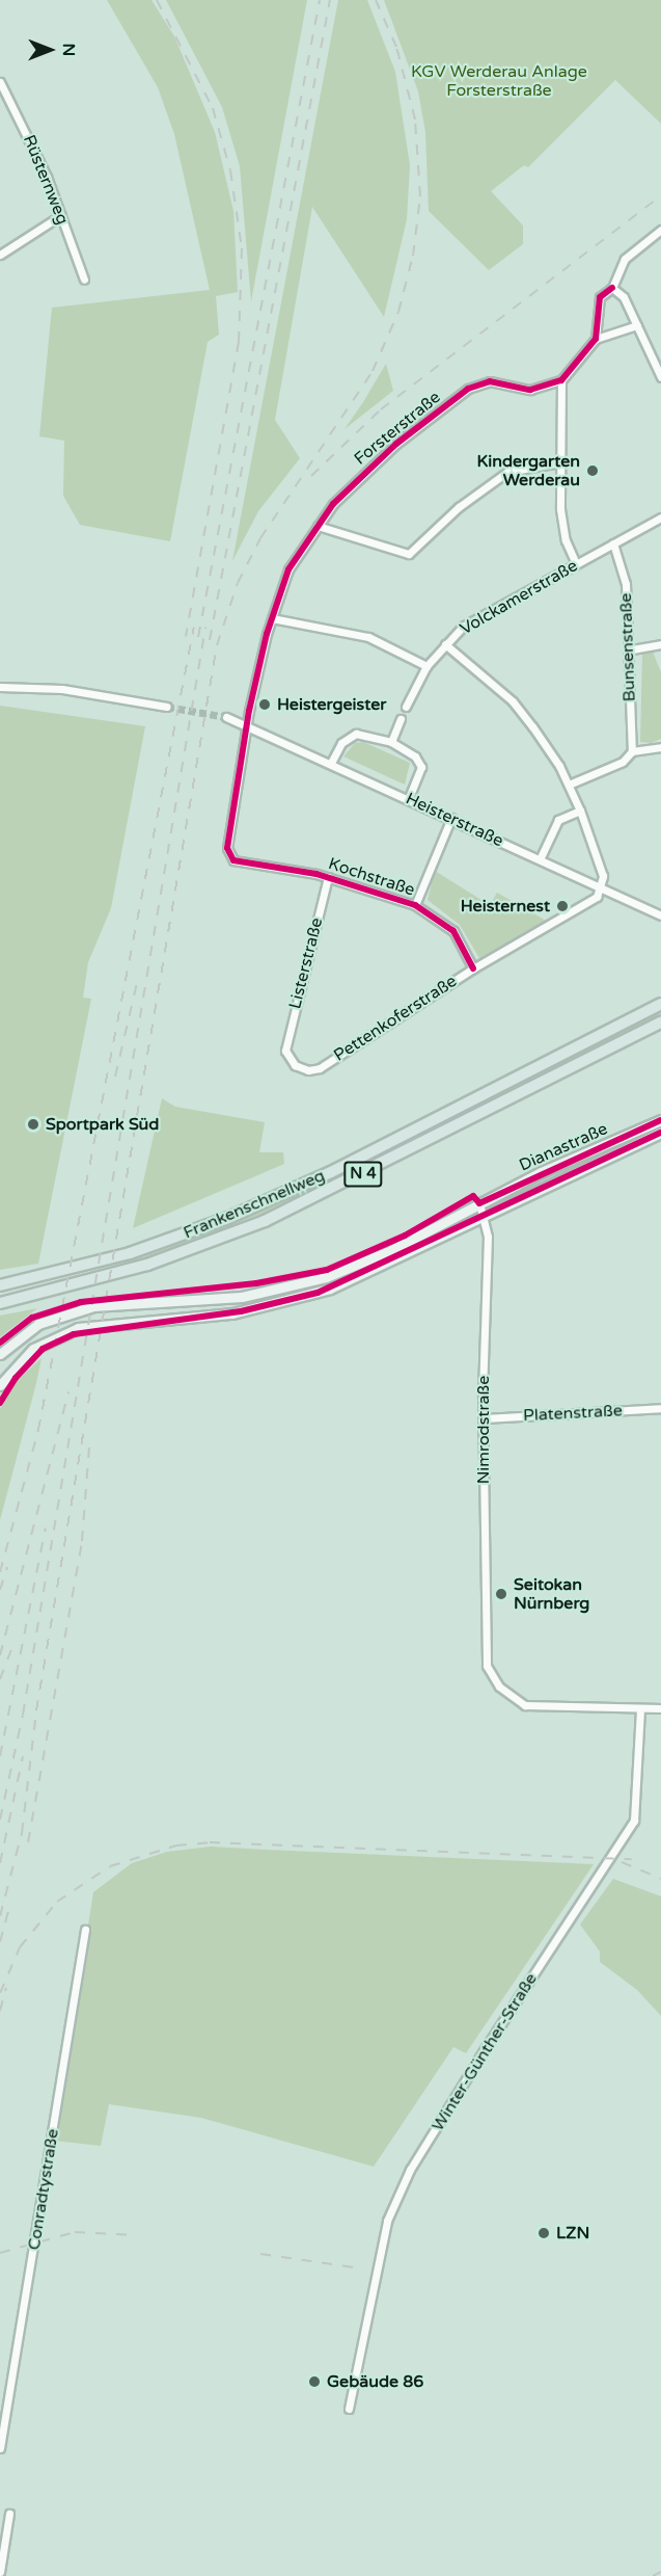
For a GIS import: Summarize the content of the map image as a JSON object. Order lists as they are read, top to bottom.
{
  "streets": {
    "highway": ["N 4", "Frankenschnellweg"],
    "main road": ["Dianastraße"],
    "street": [
      "Rüsternweg",
      "Forsterstraße",
      "Volckamerstraße",
      "Bunsenstraße",
      "Heisterstraße",
      "Kochstraße",
      "Listerstraße",
      "Pettenkoferstraße",
      "Platenstraße",
      "Nimrodstraße",
      "Winter-Günther-Straße",
      "Conradtystraße"
    ]
  },
  "crossings": [
    ["Forsterstraße", "Heisterstraße"],
    ["Forsterstraße", "Kochstraße"],
    ["Volckamerstraße", "Bunsenstraße"],
    ["Heisterstraße", "Pettenkoferstraße"],
    ["Kochstraße", "Listerstraße"],
    ["Kochstraße", "Pettenkoferstraße"],
    ["Listerstraße", "Pettenkoferstraße"],
    ["Dianastraße", "Nimrodstraße"],
    ["Platenstraße", "Nimrodstraße"],
    ["Nimrodstraße", "Winter-Günther-Straße"]
  ],
  "parks": ["KGV Werderau Anlage Forsterstraße"],
  "places": [
    "Kindergarten Werderau",
    "Heistergeister",
    "Heisternest",
    "Sportpark Süd",
    "Seitokan Nürnberg",
    "LZN",
    "Gebäude 86"
  ],
  "north": "right"
}
